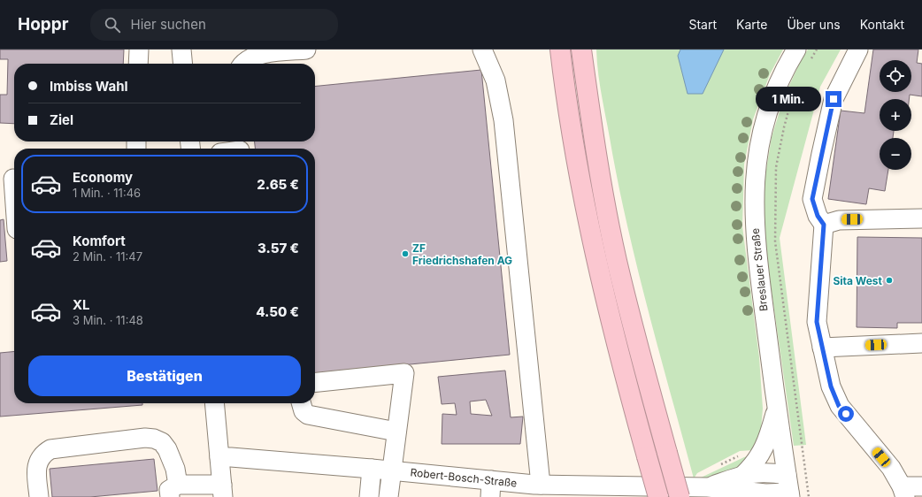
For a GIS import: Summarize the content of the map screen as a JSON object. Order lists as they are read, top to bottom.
{
  "streets": {
    "street": ["Breslauer Straße", "Robert-Bosch-Straße"]
  },
  "crossings": [
    ["Breslauer Straße", "Robert-Bosch-Straße"]
  ],
  "places": ["ZF Friedrichshafen AG", "Sita West"],
  "page": {
    "header": "Hoppr",
    "search": "Hier suchen",
    "nav": [
      "Start",
      "Karte",
      "Über uns",
      "Kontakt"
    ],
    "map_buttons": ["+", "−"],
    "banner": ["Imbiss Wahl", "Ziel"],
    "bubble": "1 Min.",
    "list": [
      {
        "name": "Economy",
        "note": "1 Min. · 11:46",
        "value": "2.65 €"
      },
      {
        "name": "Komfort",
        "note": "2 Min. · 11:47",
        "value": "3.57 €"
      },
      {
        "name": "XL",
        "note": "3 Min. · 11:48",
        "value": "4.50 €"
      }
    ],
    "buttons": "Bestätigen"
  }
}
